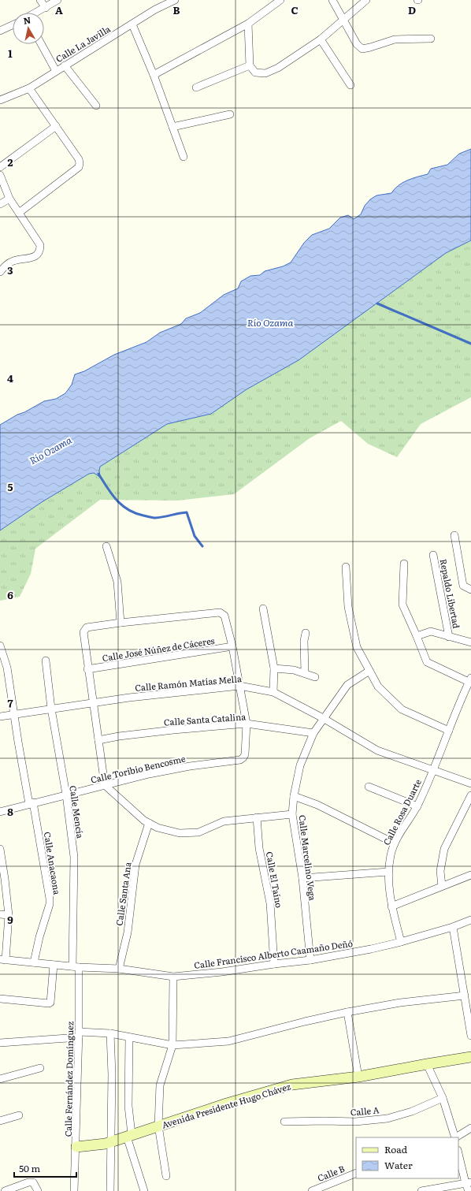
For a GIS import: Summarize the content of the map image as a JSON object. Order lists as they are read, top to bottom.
{
  "streets": {
    "main road": ["Avenida Presidente Hugo Chávez"],
    "street": [
      "Calle La Javilla",
      "Repaldo Libertad",
      "Calle José Núñez de Cáceres",
      "Calle Ramón Matías Mella",
      "Calle Santa Catalina",
      "Calle Toribio Bencosme",
      "Calle Mencía",
      "Calle Rosa Duarte",
      "Calle Marcelino Vega",
      "Calle Anacaona",
      "Calle El Taíno",
      "Calle Santa Ana",
      "Calle Francisco Alberto Caamaño Deñó",
      "Calle Fernández Domínguez",
      "Calle A",
      "Calle B"
    ]
  },
  "crossings": [
    ["Calle Ramón Matías Mella", "Calle Mencía"],
    ["Calle Ramón Matías Mella", "Calle Rosa Duarte"],
    ["Calle Ramón Matías Mella", "Calle Marcelino Vega"],
    ["Calle Ramón Matías Mella", "Calle Anacaona"],
    ["Calle Santa Catalina", "Calle Toribio Bencosme"],
    ["Calle Santa Catalina", "Calle Marcelino Vega"],
    ["Calle Toribio Bencosme", "Calle Mencía"],
    ["Calle Toribio Bencosme", "Calle Anacaona"],
    ["Calle Mencía", "Calle Francisco Alberto Caamaño Deñó"],
    ["Calle Mencía", "Calle Fernández Domínguez"],
    ["Calle Rosa Duarte", "Calle Francisco Alberto Caamaño Deñó"],
    ["Calle Marcelino Vega", "Calle Francisco Alberto Caamaño Deñó"],
    ["Calle Anacaona", "Calle Francisco Alberto Caamaño Deñó"],
    ["Calle El Taíno", "Calle Francisco Alberto Caamaño Deñó"],
    ["Calle Santa Ana", "Calle Francisco Alberto Caamaño Deñó"],
    ["Calle Francisco Alberto Caamaño Deñó", "Calle Fernández Domínguez"],
    ["Calle Fernández Domínguez", "Avenida Presidente Hugo Chávez"]
  ],
  "water": ["Río Ozama"],
  "legend": ["Road", "Water"],
  "scale_bar": "50 m",
  "north": "top",
  "grid": {
    "columns": [
      "A",
      "B",
      "C",
      "D"
    ],
    "rows": [
      "1",
      "2",
      "3",
      "4",
      "5",
      "6",
      "7",
      "8",
      "9"
    ]
  }
}
